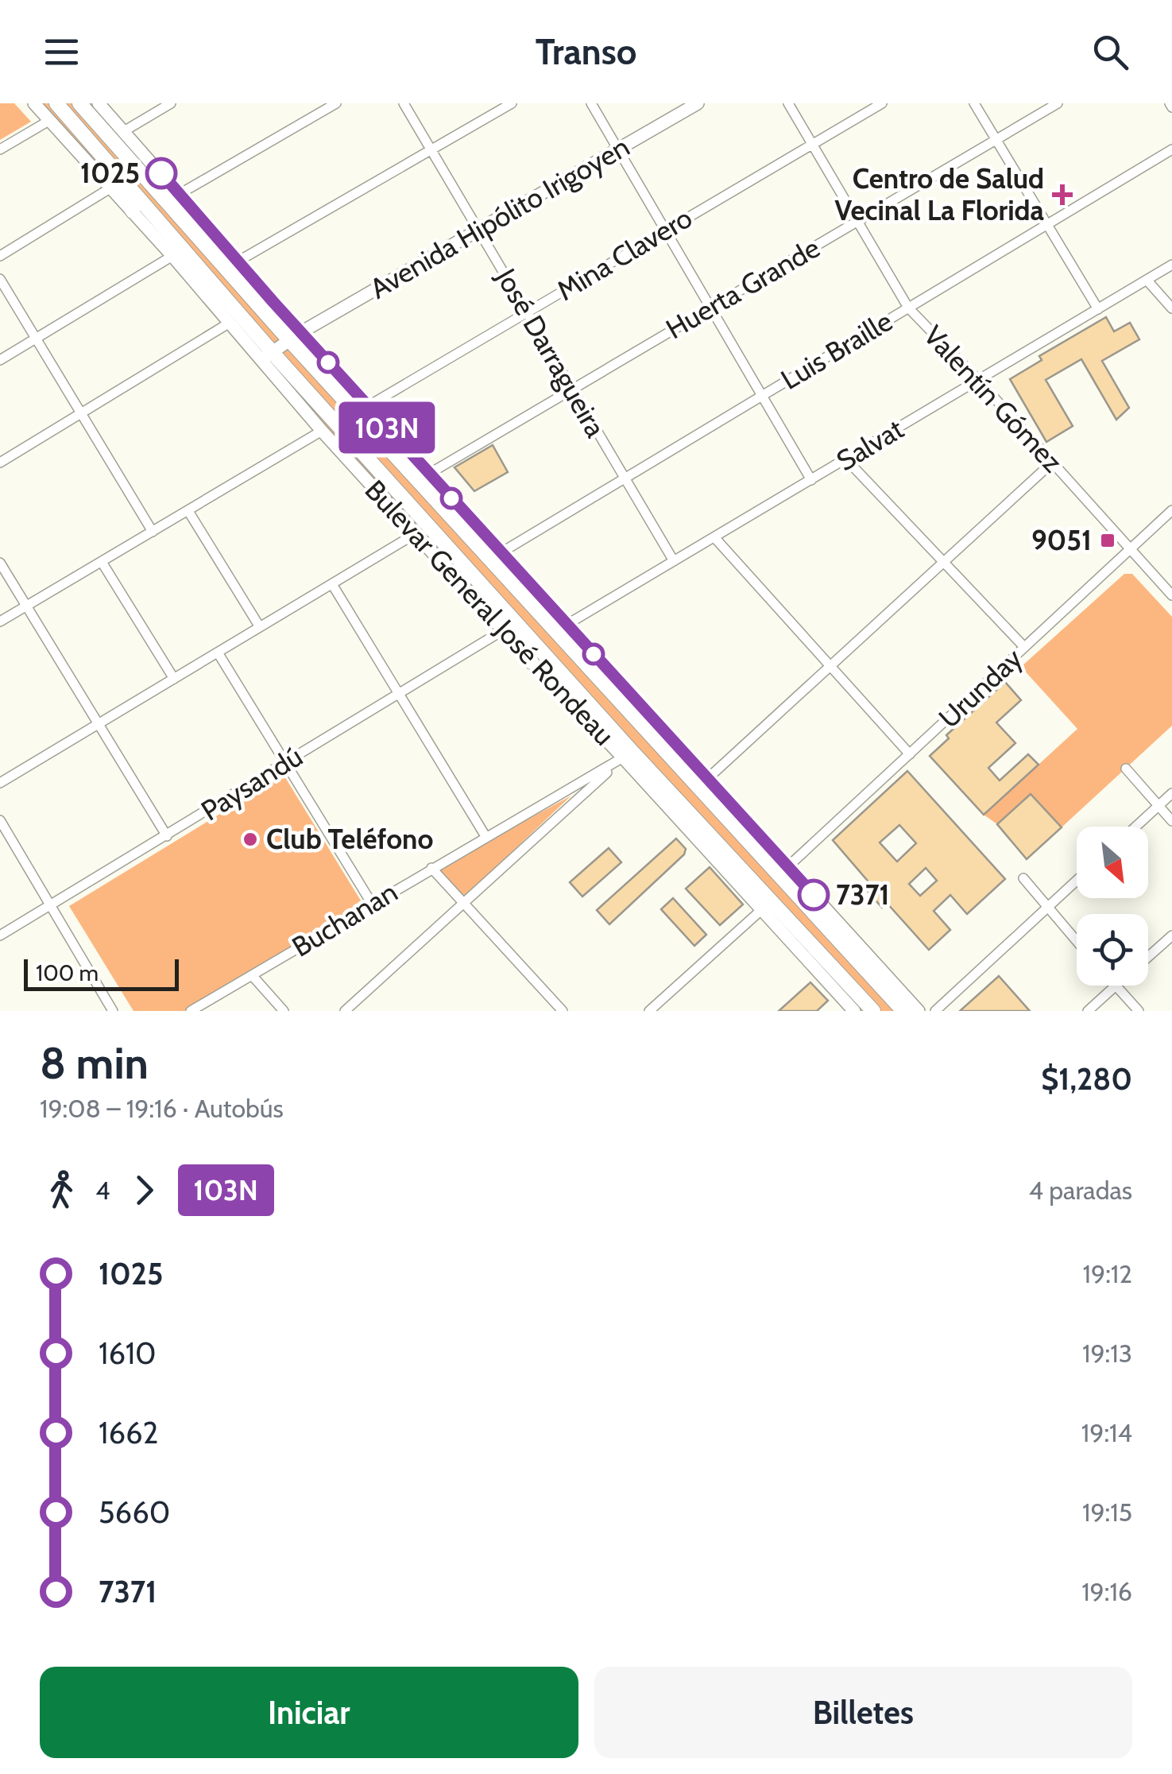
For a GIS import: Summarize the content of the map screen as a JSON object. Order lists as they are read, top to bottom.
{
  "streets": {
    "main road": ["Avenida Hipólito Irigoyen", "Bulevar General José Rondeau"],
    "street": [
      "Mina Clavero",
      "Huerta Grande",
      "Luis Braille",
      "José Darragueira",
      "Valentín Gómez",
      "Salvat",
      "Urunday",
      "Paysandú",
      "Buchanan"
    ]
  },
  "crossings": [
    ["Avenida Hipólito Irigoyen", "José Darragueira"],
    ["Avenida Hipólito Irigoyen", "Bulevar General José Rondeau"],
    ["Mina Clavero", "José Darragueira"],
    ["Mina Clavero", "Valentín Gómez"],
    ["Mina Clavero", "Bulevar General José Rondeau"],
    ["Huerta Grande", "José Darragueira"],
    ["Huerta Grande", "Valentín Gómez"],
    ["Huerta Grande", "Bulevar General José Rondeau"],
    ["Luis Braille", "José Darragueira"],
    ["Luis Braille", "Valentín Gómez"],
    ["Luis Braille", "Bulevar General José Rondeau"],
    ["José Darragueira", "Salvat"],
    ["Valentín Gómez", "Salvat"],
    ["Valentín Gómez", "Urunday"],
    ["Salvat", "Bulevar General José Rondeau"],
    ["Bulevar General José Rondeau", "Urunday"],
    ["Bulevar General José Rondeau", "Paysandú"]
  ],
  "places": {
    "other": ["1025", "Club Teléfono", "7371"],
    "health": ["Centro de Salud Vecinal La Florida"],
    "transit": ["9051"]
  },
  "lines": ["bus line 103N"],
  "scale_bar": "100 m",
  "north": "bottom right",
  "page": {
    "header": "Transo",
    "on_map": "103N",
    "scale": "100 m",
    "heading": ["8 min", "19:08 – 19:16 · Autobús", "$1,280"],
    "legs": ["4", "103N", "4 paradas"],
    "list": [
      {
        "name": "1025",
        "value": "19:12"
      },
      {
        "name": "1610",
        "value": "19:13"
      },
      {
        "name": "1662",
        "value": "19:14"
      },
      {
        "name": "5660",
        "value": "19:15"
      },
      {
        "name": "7371",
        "value": "19:16"
      }
    ],
    "buttons": ["Iniciar", "Billetes"]
  }
}
